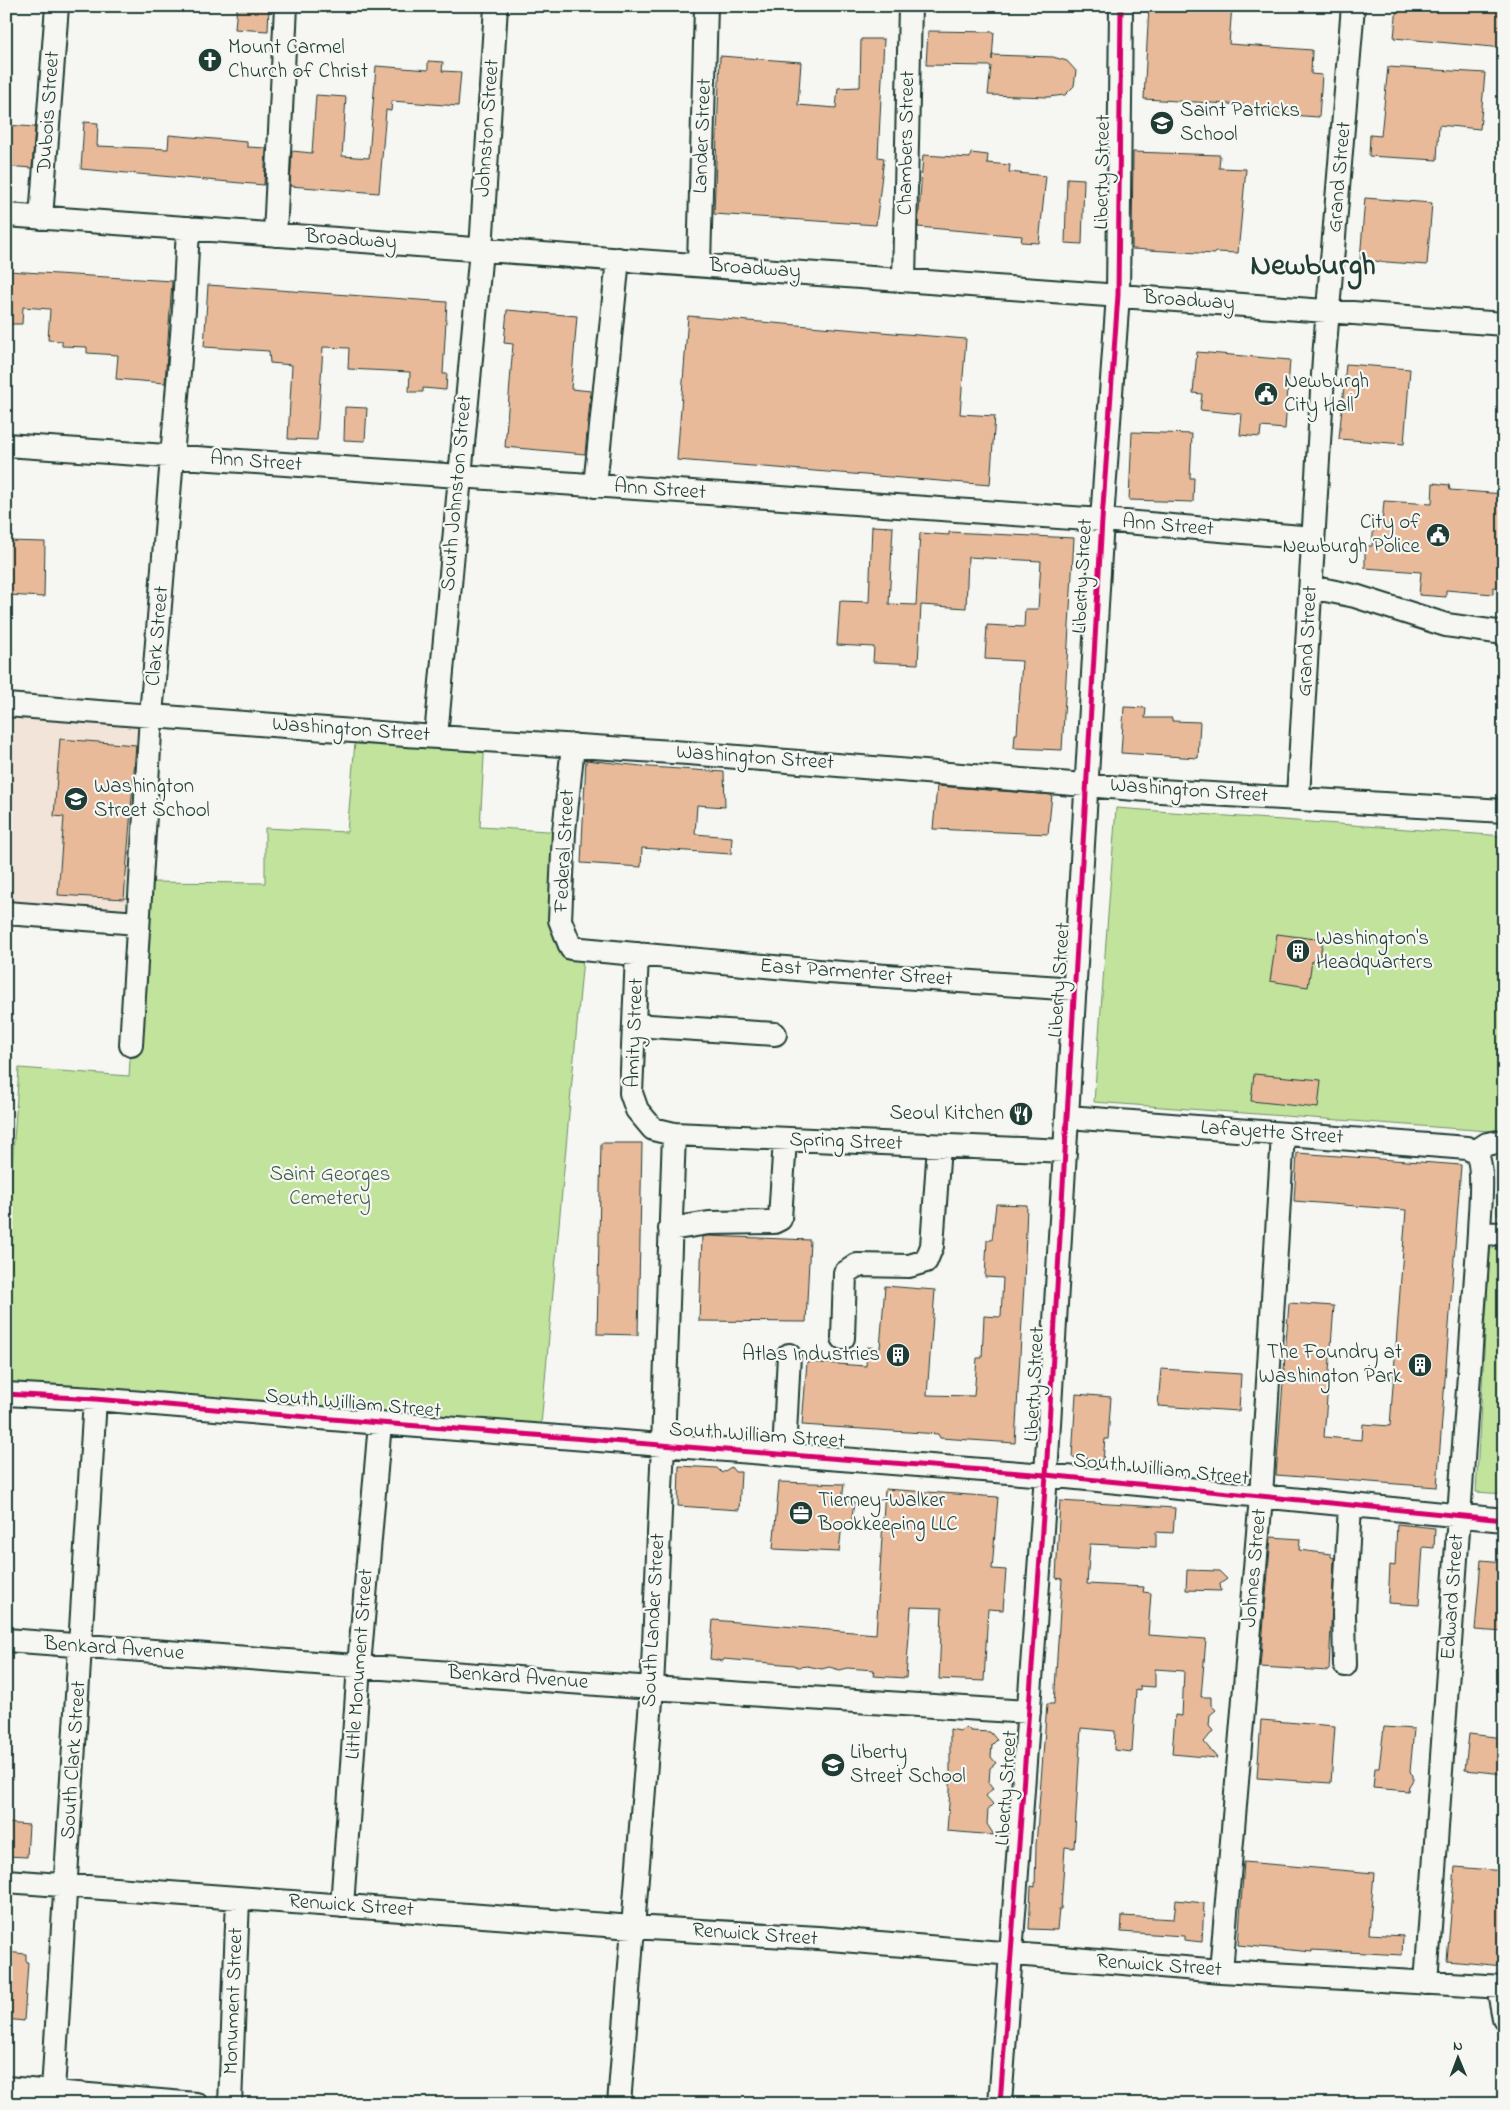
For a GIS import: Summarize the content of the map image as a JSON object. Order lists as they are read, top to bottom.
{
  "streets": {
    "street": [
      "Dubois Street",
      "Johnston Street",
      "Lander Street",
      "Chambers Street",
      "Liberty Street",
      "Grand Street",
      "Broadway",
      "Ann Street",
      "South Johnston Street",
      "Clark Street",
      "Washington Street",
      "Federal Street",
      "East Parmenter Street",
      "Amity Street",
      "Lafayette Street",
      "Spring Street",
      "South William Street",
      "Johnes Street",
      "Edward Street",
      "South Lander Street",
      "Benkard Avenue",
      "Little Monument Street",
      "South Clark Street",
      "Renwick Street",
      "Monument Street"
    ]
  },
  "crossings": [
    ["Dubois Street", "Broadway"],
    ["Johnston Street", "Broadway"],
    ["Johnston Street", "South Johnston Street"],
    ["Lander Street", "Broadway"],
    ["Chambers Street", "Broadway"],
    ["Liberty Street", "Broadway"],
    ["Liberty Street", "Ann Street"],
    ["Liberty Street", "Washington Street"],
    ["Liberty Street", "East Parmenter Street"],
    ["Liberty Street", "Lafayette Street"],
    ["Liberty Street", "Spring Street"],
    ["Liberty Street", "South William Street"],
    ["Liberty Street", "Benkard Avenue"],
    ["Liberty Street", "Renwick Street"],
    ["Grand Street", "Broadway"],
    ["Grand Street", "Ann Street"],
    ["Grand Street", "Washington Street"],
    ["Broadway", "South Johnston Street"],
    ["Broadway", "Clark Street"],
    ["Ann Street", "South Johnston Street"],
    ["Ann Street", "Clark Street"],
    ["South Johnston Street", "Washington Street"],
    ["Clark Street", "Washington Street"],
    ["Washington Street", "Federal Street"],
    ["Federal Street", "East Parmenter Street"],
    ["Federal Street", "Amity Street"],
    ["East Parmenter Street", "Amity Street"],
    ["Amity Street", "Spring Street"],
    ["Lafayette Street", "Johnes Street"],
    ["Lafayette Street", "Edward Street"],
    ["Spring Street", "South Lander Street"],
    ["South William Street", "Johnes Street"],
    ["South William Street", "Edward Street"],
    ["South William Street", "South Lander Street"],
    ["South William Street", "Little Monument Street"],
    ["South William Street", "South Clark Street"],
    ["Johnes Street", "Renwick Street"],
    ["Edward Street", "Renwick Street"],
    ["South Lander Street", "Benkard Avenue"],
    ["South Lander Street", "Renwick Street"],
    ["Benkard Avenue", "Little Monument Street"],
    ["Benkard Avenue", "South Clark Street"],
    ["Little Monument Street", "Renwick Street"],
    ["South Clark Street", "Renwick Street"],
    ["Renwick Street", "Monument Street"]
  ],
  "districts": ["Newburgh"],
  "parks": ["Saint Georges Cemetery"],
  "places": {
    "church": ["Mount Carmel Church of Christ"],
    "school or university": ["Saint Patricks School", "Washington Street School", "Liberty Street School"],
    "public building": ["Newburgh City Hall", "City of Newburgh Police"],
    "building": ["Washington's Headquarters", "Atlas Industries", "The Foundry at Washington Park"],
    "restaurant": ["Seoul Kitchen"],
    "office": ["Tierney-Walker Bookkeeping LLC"]
  },
  "north": "top"
}
